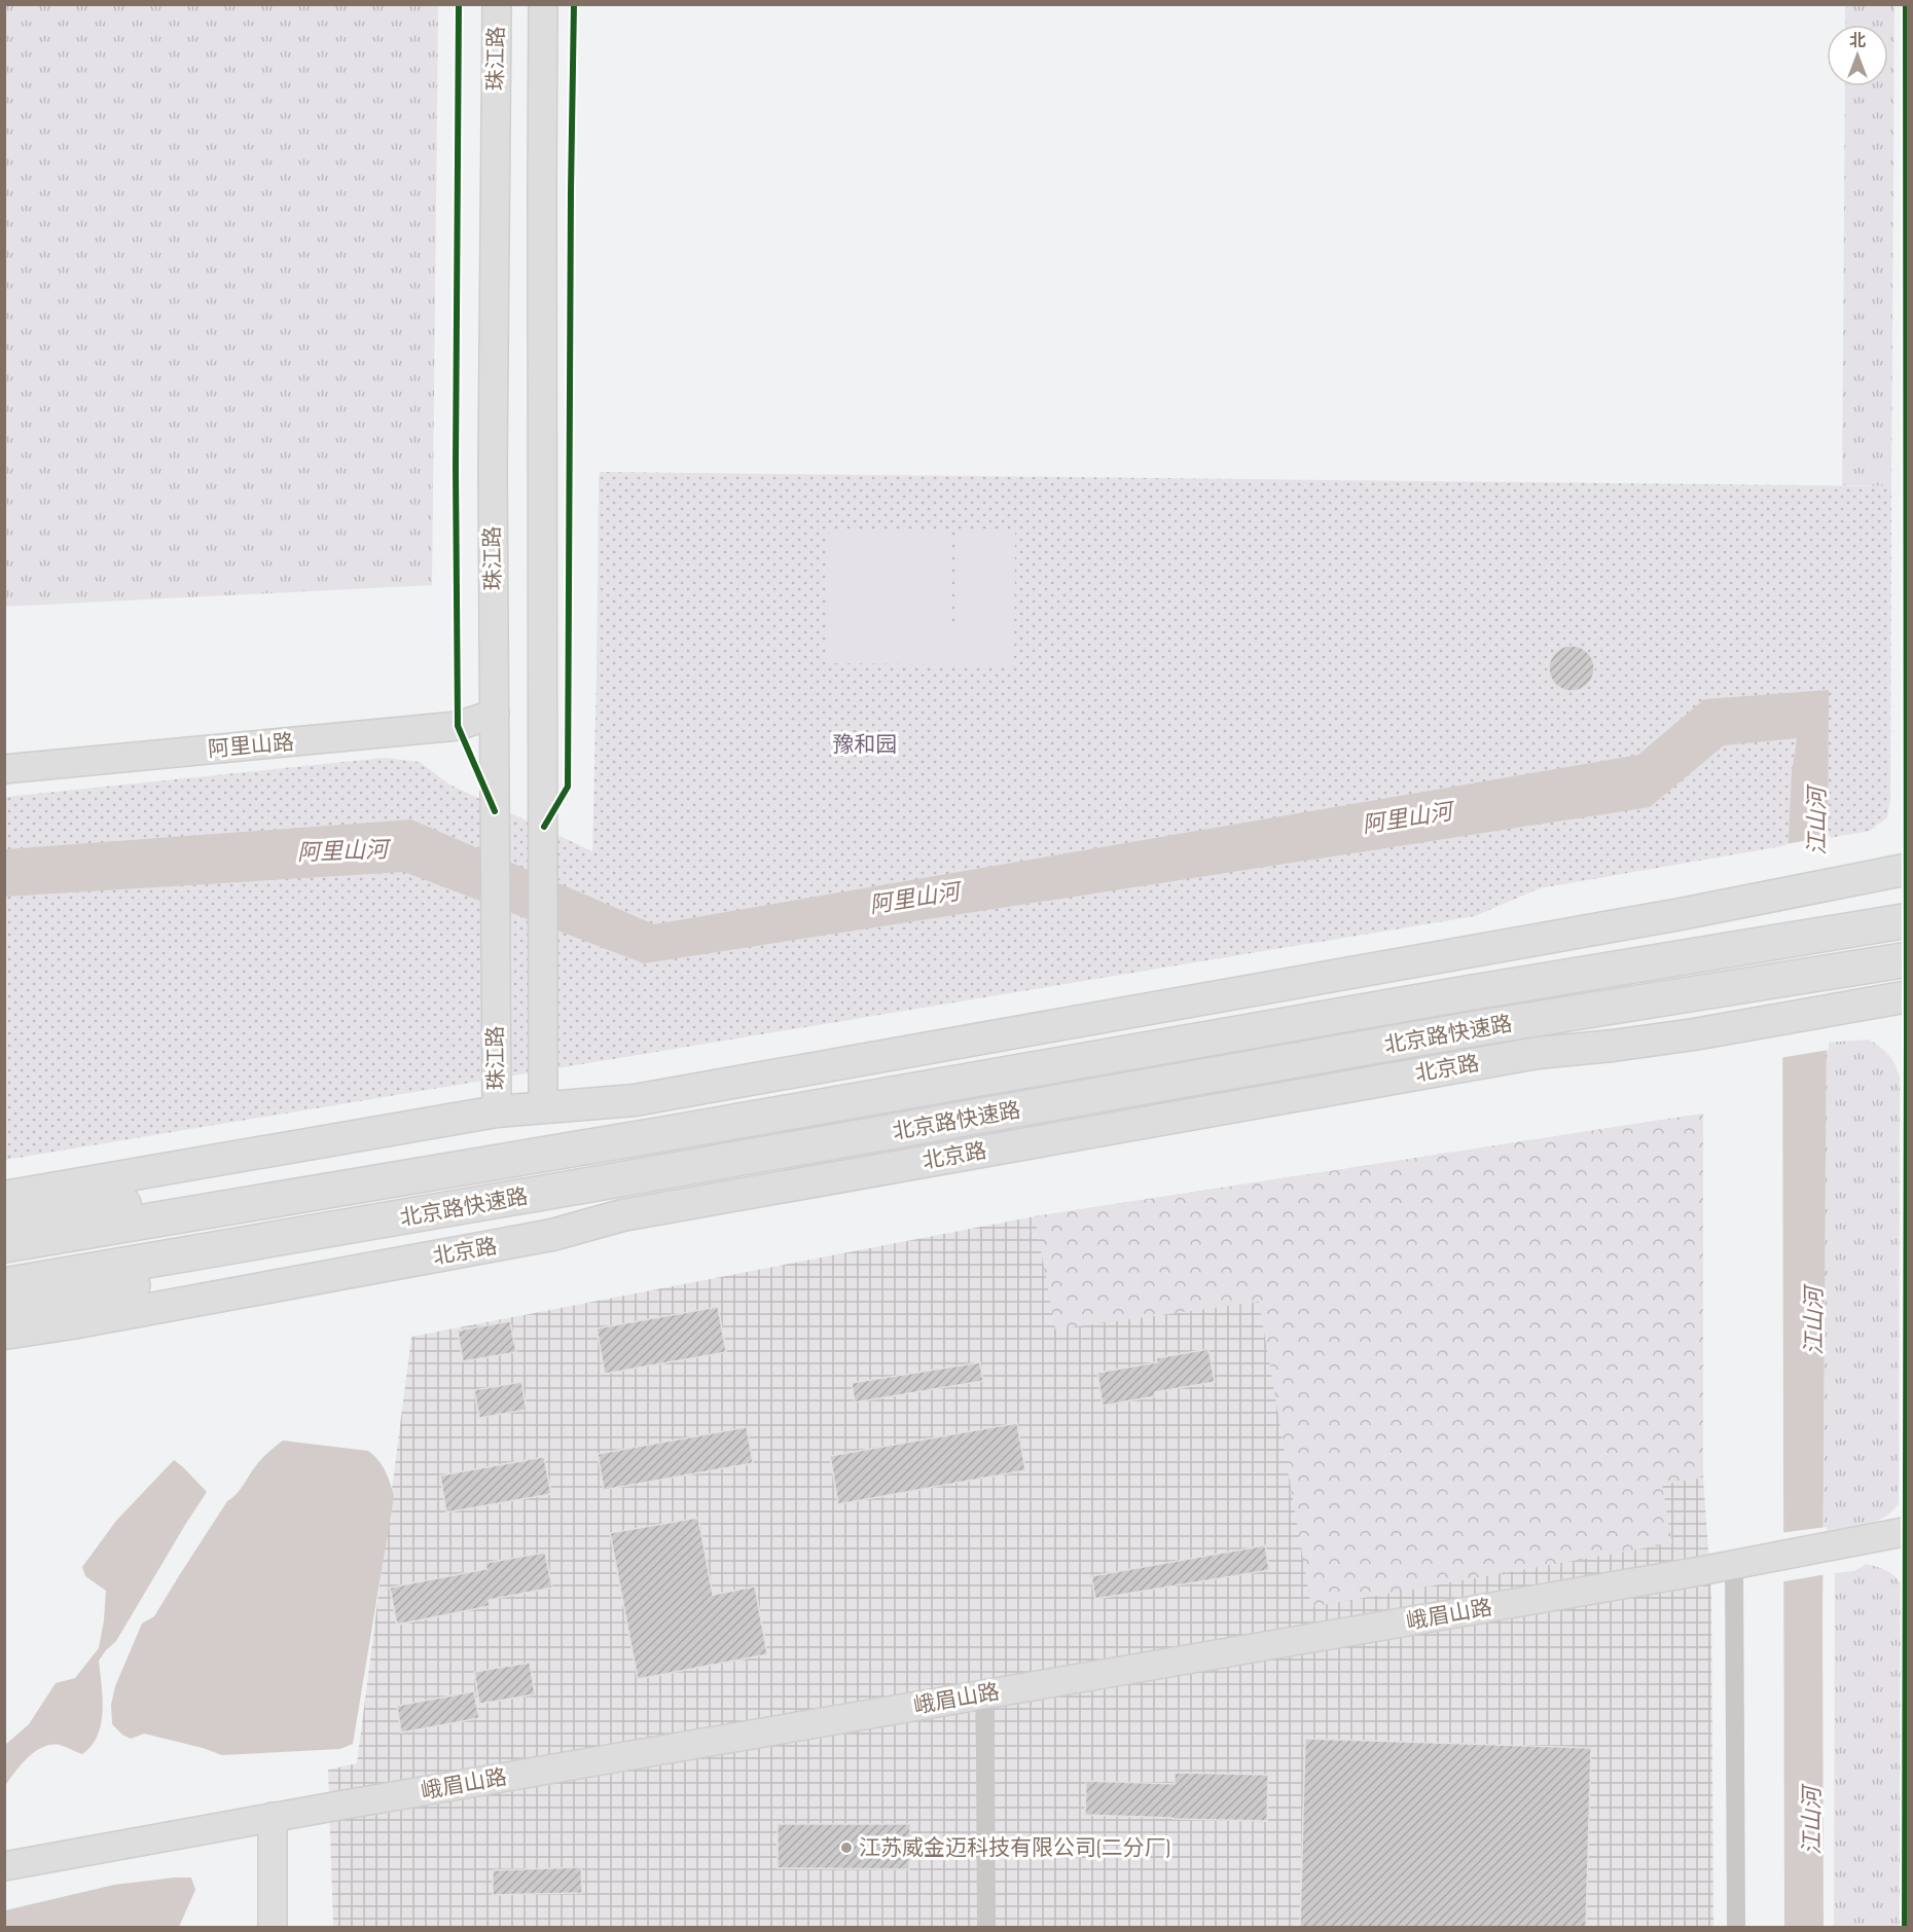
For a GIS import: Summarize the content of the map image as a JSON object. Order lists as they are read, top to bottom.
{
  "streets": {
    "highway": ["北京路快速路"],
    "main road": ["北京路"],
    "street": ["珠江路", "阿里山路", "峨眉山路"]
  },
  "crossings": [
    ["珠江路", "阿里山路"]
  ],
  "water": ["阿里山河", "江山河"],
  "parks": ["豫和园"],
  "places": ["江苏威金迈科技有限公司(二分厂)"],
  "north": "top"
}
